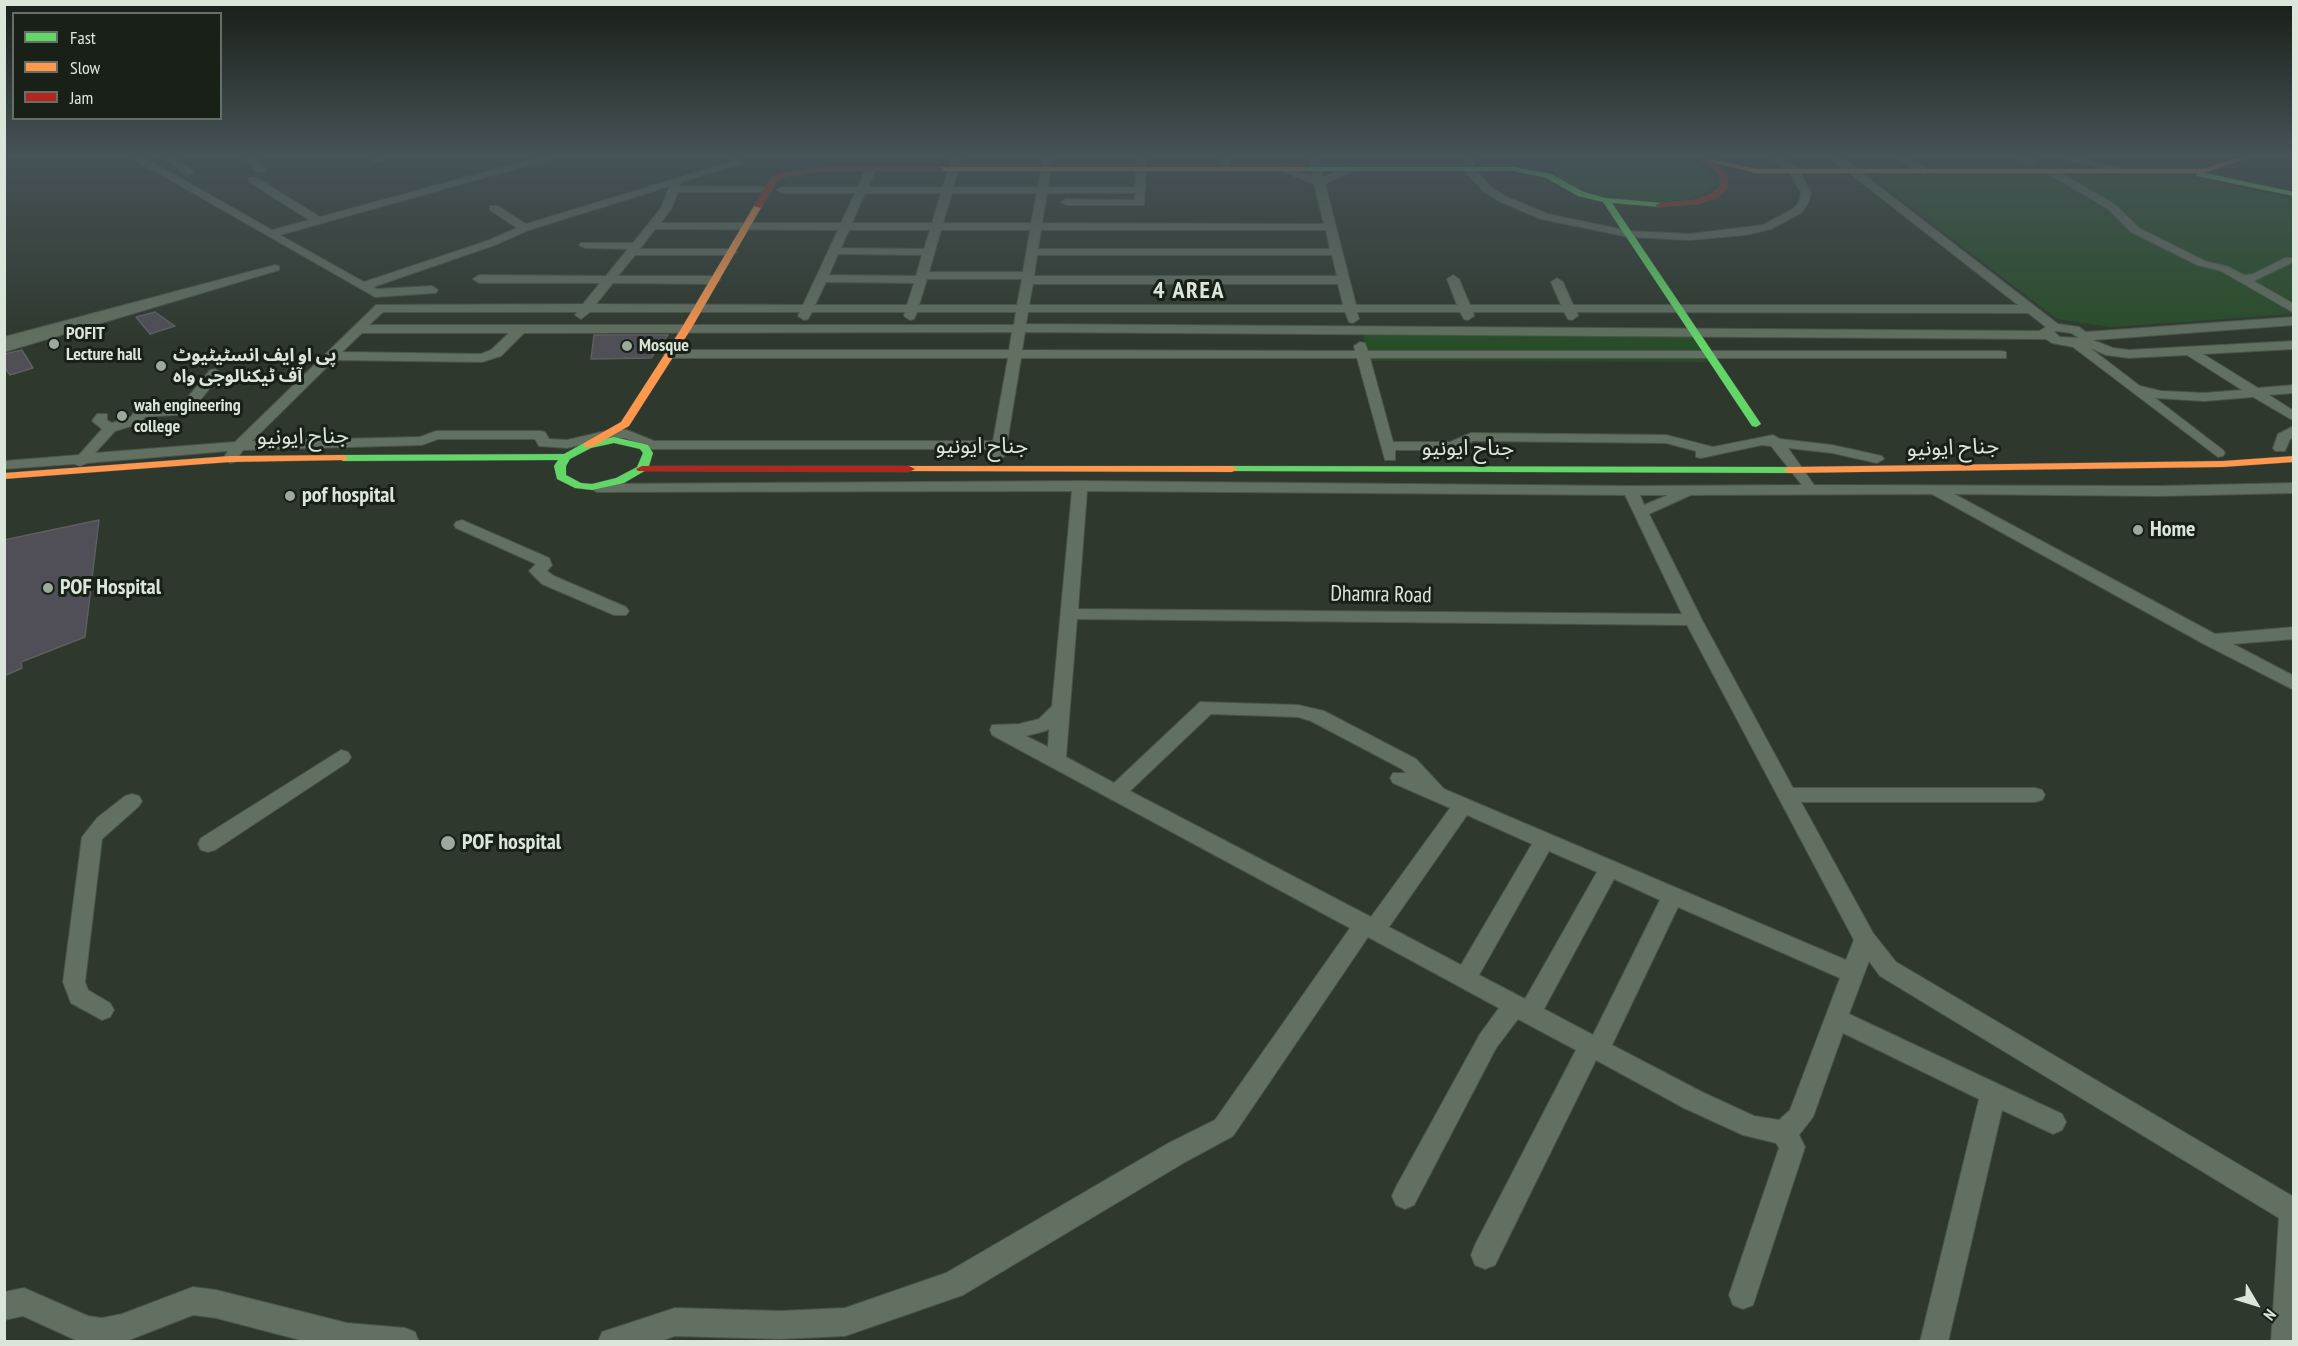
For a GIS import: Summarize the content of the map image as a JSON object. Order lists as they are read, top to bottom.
{
  "streets": {
    "main road": ["جناح ایونیو"],
    "street": ["Dhamra Road"]
  },
  "districts": ["4 AREA"],
  "places": [
    "POFIT Lecture hall",
    "Mosque",
    "پی او ایف انسٹیٹیوٹ آف ٹیکنالوجی واہ",
    "wah engineering college",
    "pof hospital",
    "Home",
    "POF Hospital",
    "POF hospital"
  ],
  "legend": ["Fast", "Slow", "Jam"],
  "north": "bottom right"
}
